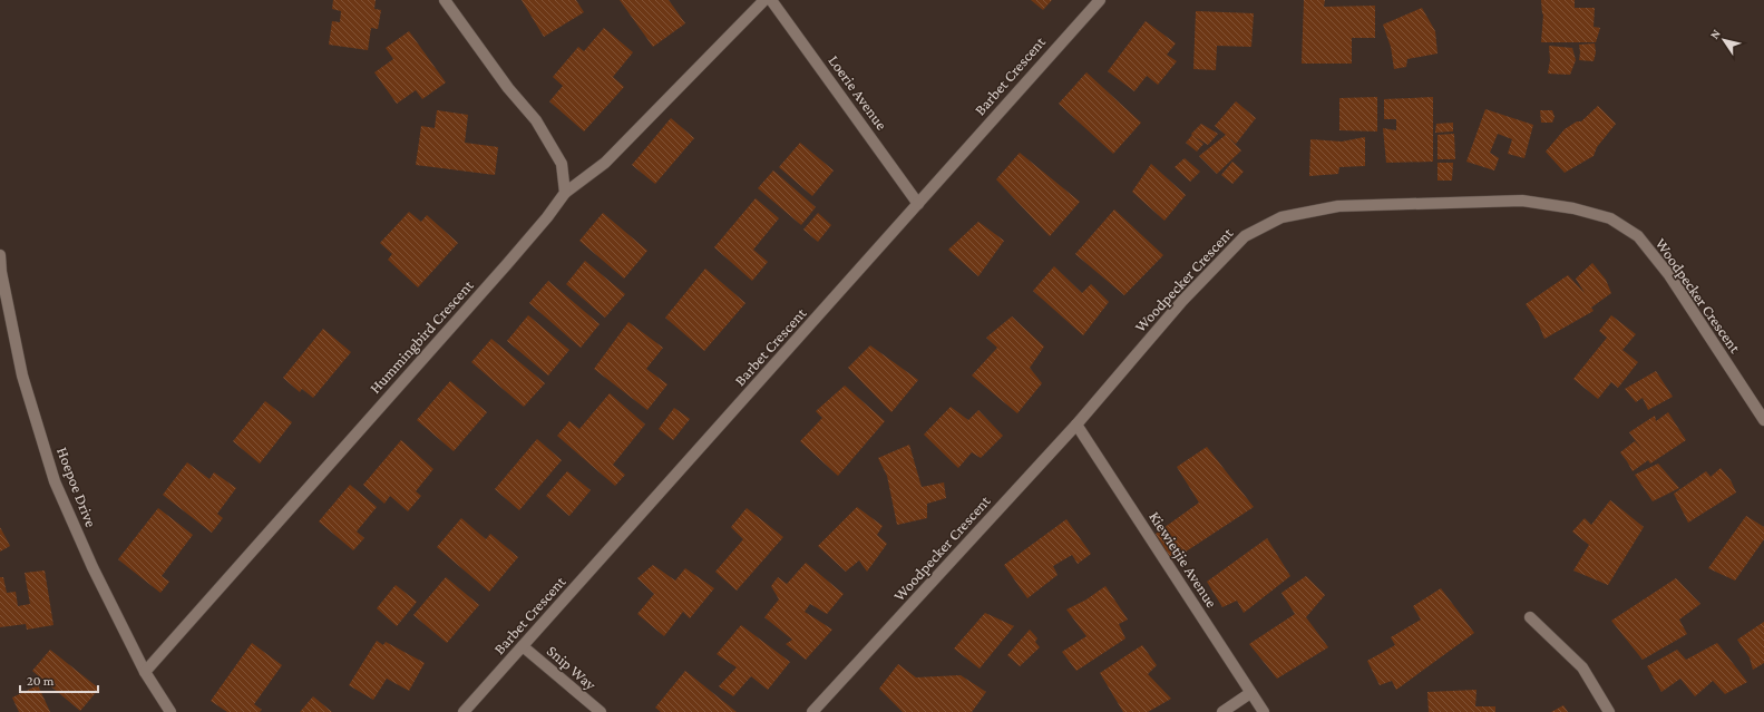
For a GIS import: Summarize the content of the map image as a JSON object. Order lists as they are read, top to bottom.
{
  "streets": {
    "street": [
      "Barbet Crescent",
      "Loerie Avenue",
      "Woodpecker Crescent",
      "Hummingbird Crescent",
      "Hoepoe Drive",
      "Kiewietjie Avenue",
      "Snip Way"
    ]
  },
  "crossings": [
    ["Barbet Crescent", "Loerie Avenue"],
    ["Barbet Crescent", "Snip Way"],
    ["Woodpecker Crescent", "Kiewietjie Avenue"],
    ["Hummingbird Crescent", "Hoepoe Drive"]
  ],
  "scale_bar": "20 m",
  "north": "top left"
}
